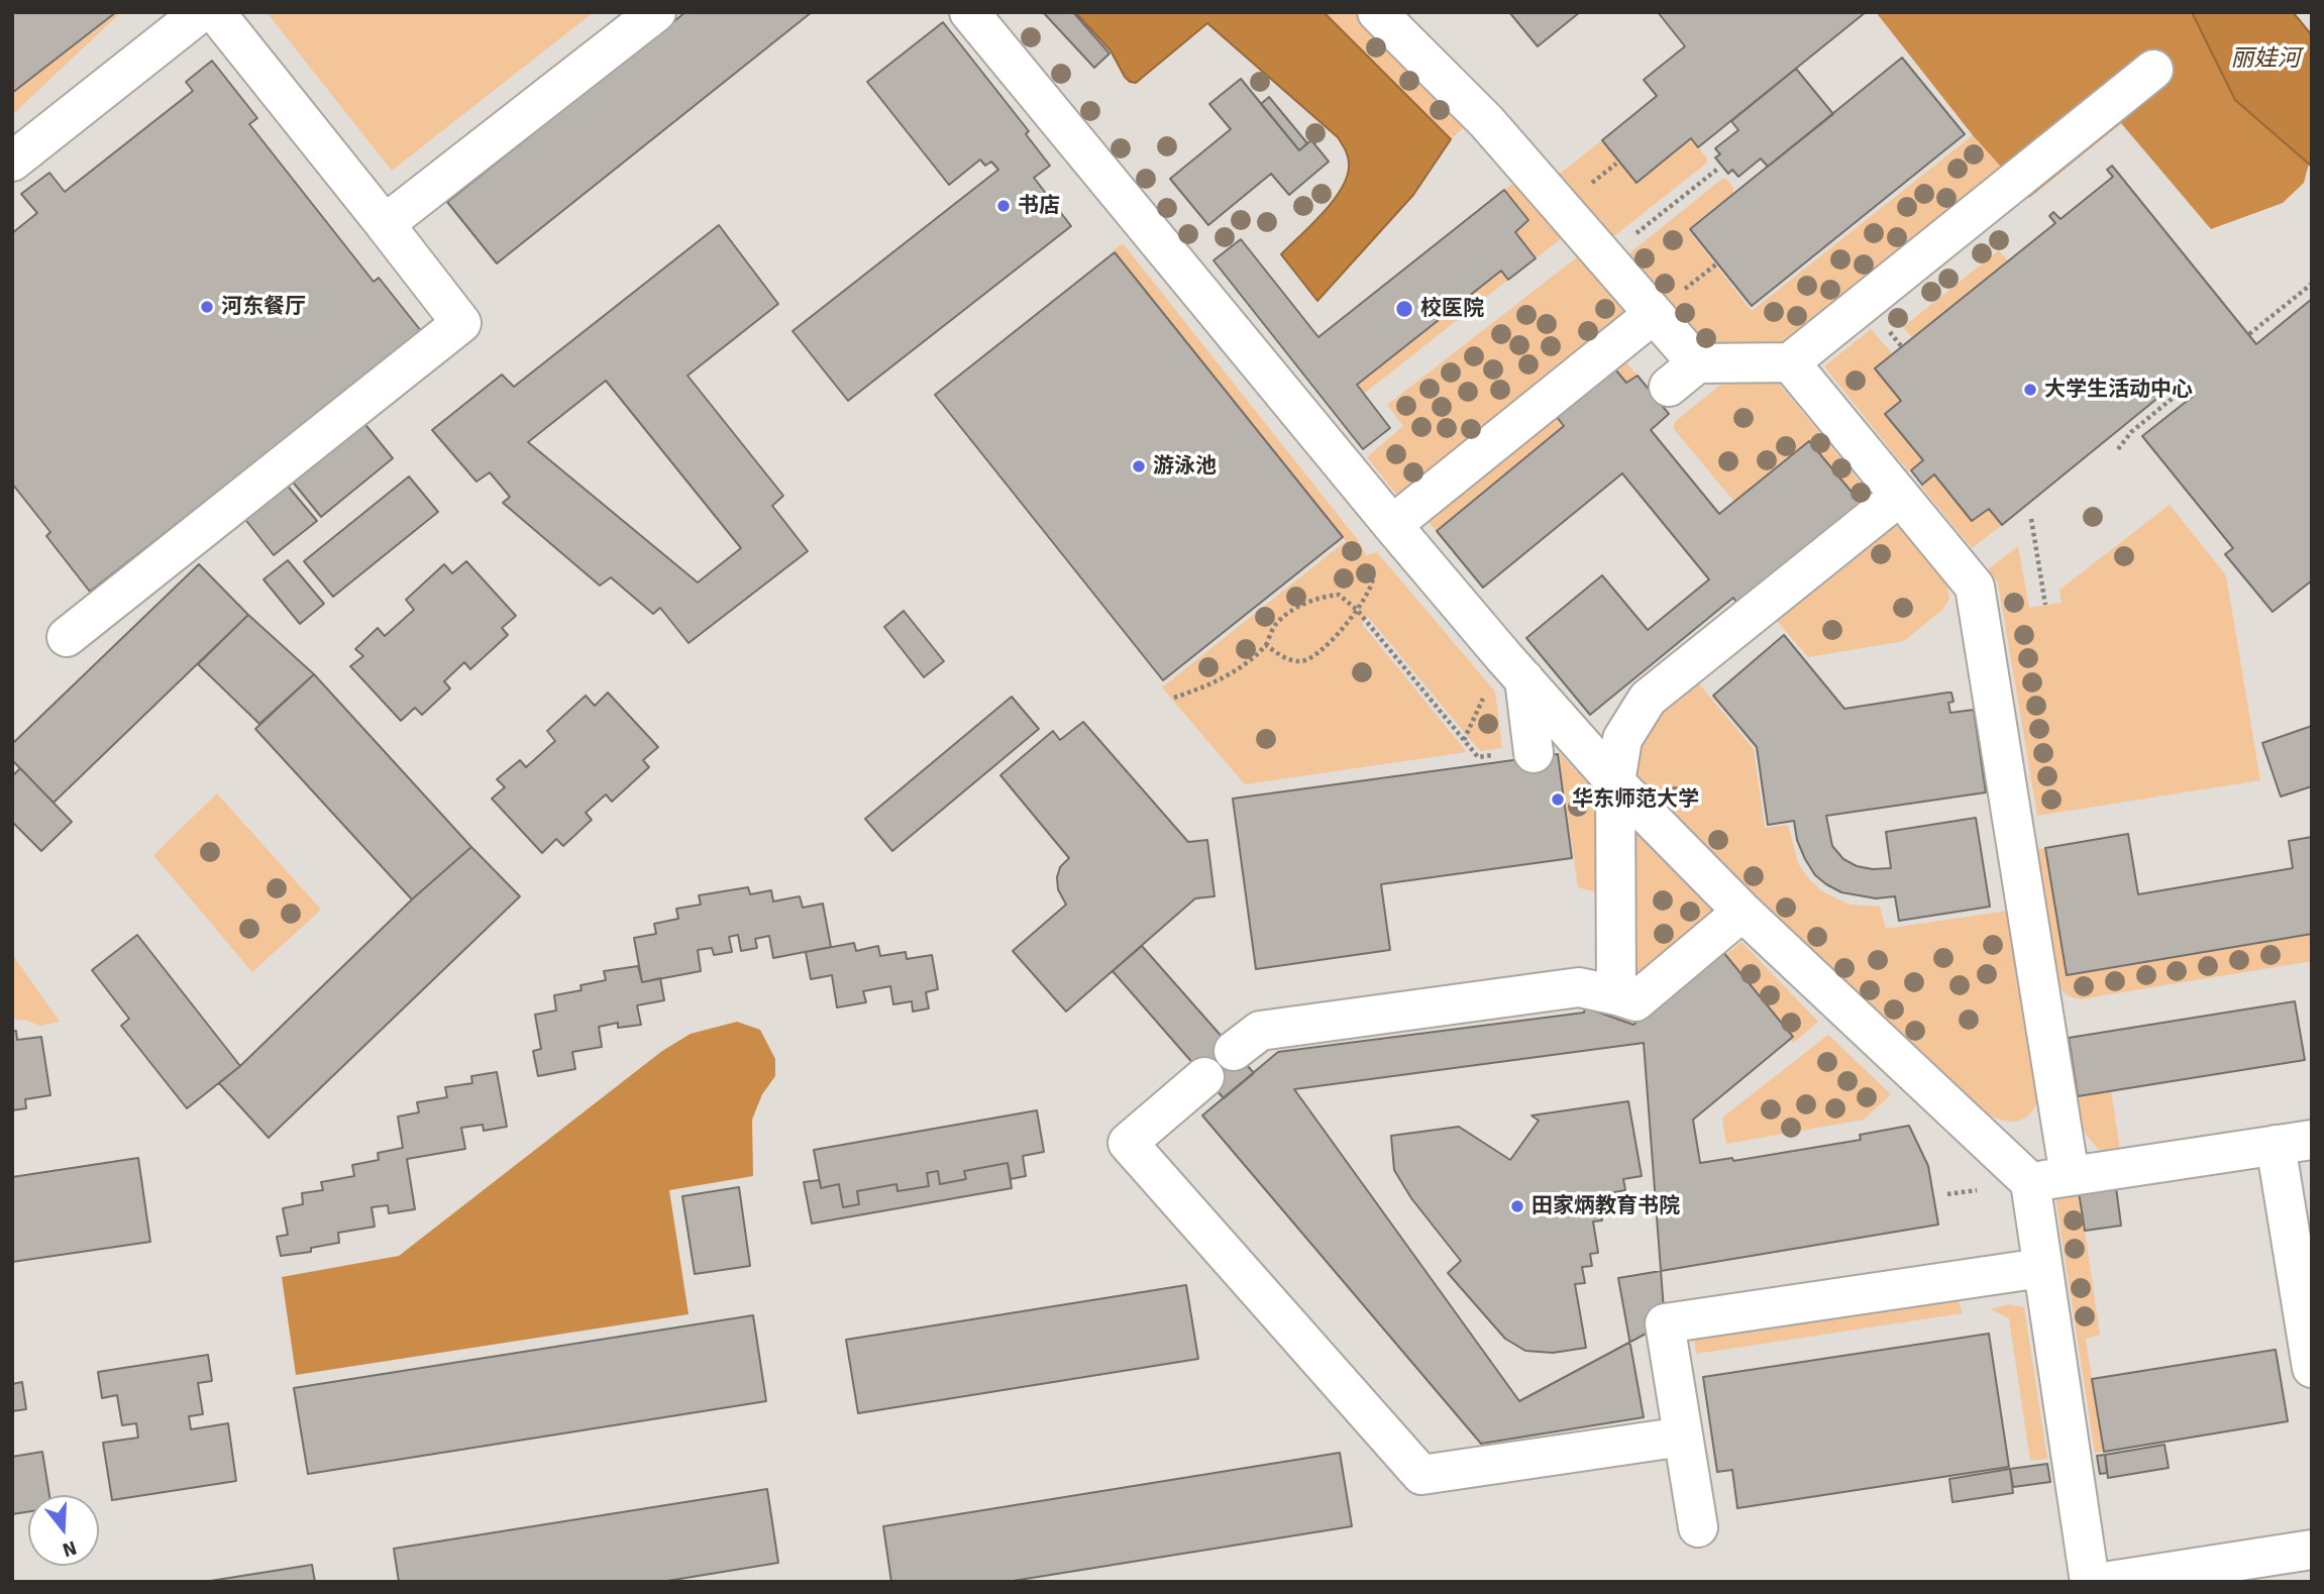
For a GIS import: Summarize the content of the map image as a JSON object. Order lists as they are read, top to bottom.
{
  "water": ["丽娃河"],
  "places": [
    "书店",
    "河东餐厅",
    "校医院",
    "大学生活动中心",
    "游泳池",
    "华东师范大学",
    "田家炳教育书院"
  ],
  "north": "bottom"
}
